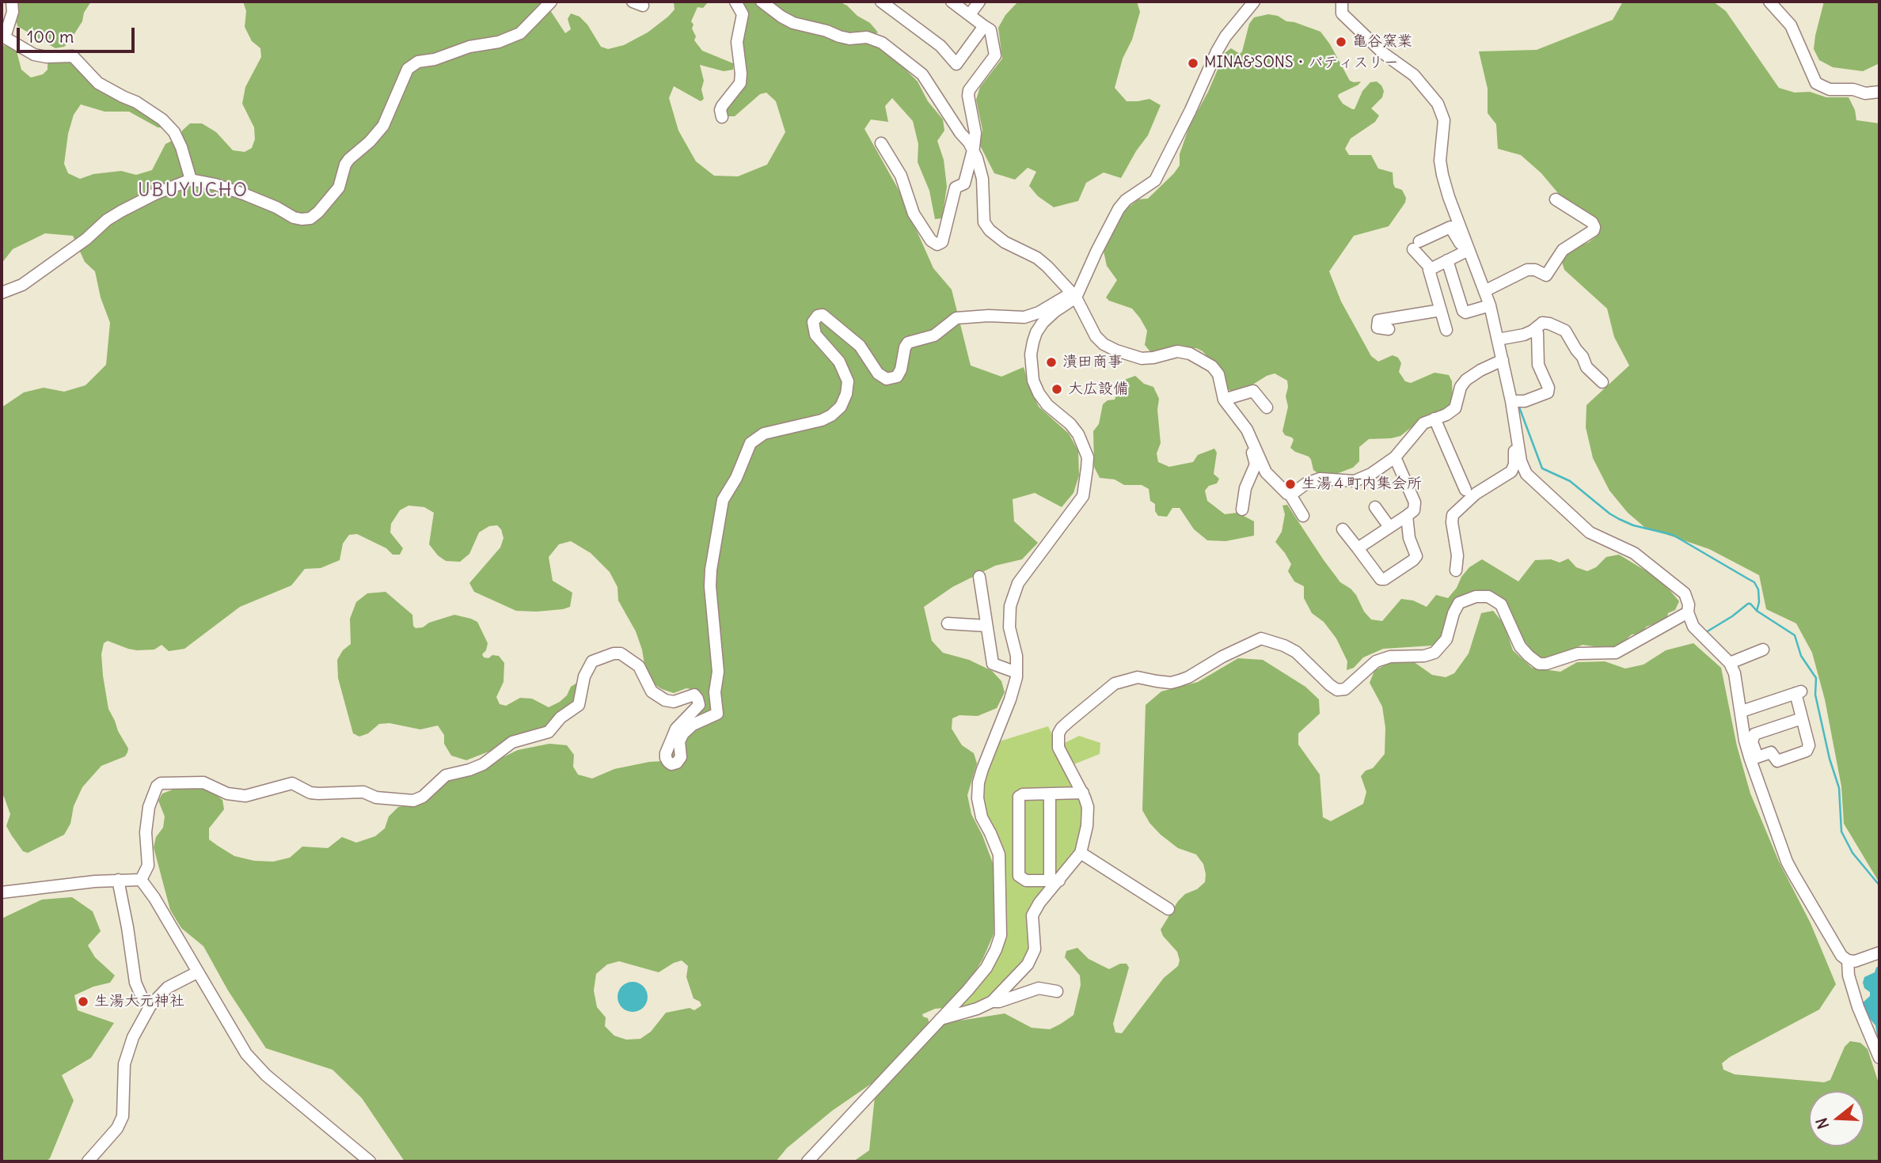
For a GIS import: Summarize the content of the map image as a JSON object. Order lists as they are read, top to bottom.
{
  "districts": ["UBUYUCHO"],
  "places": [
    "亀谷窯業",
    "MINA&SONS・パティスリー",
    "潰田商事",
    "大広設備",
    "生湯４町内集会所",
    "生湯大元神社"
  ],
  "scale_bar": "100 m",
  "north": "left"
}
